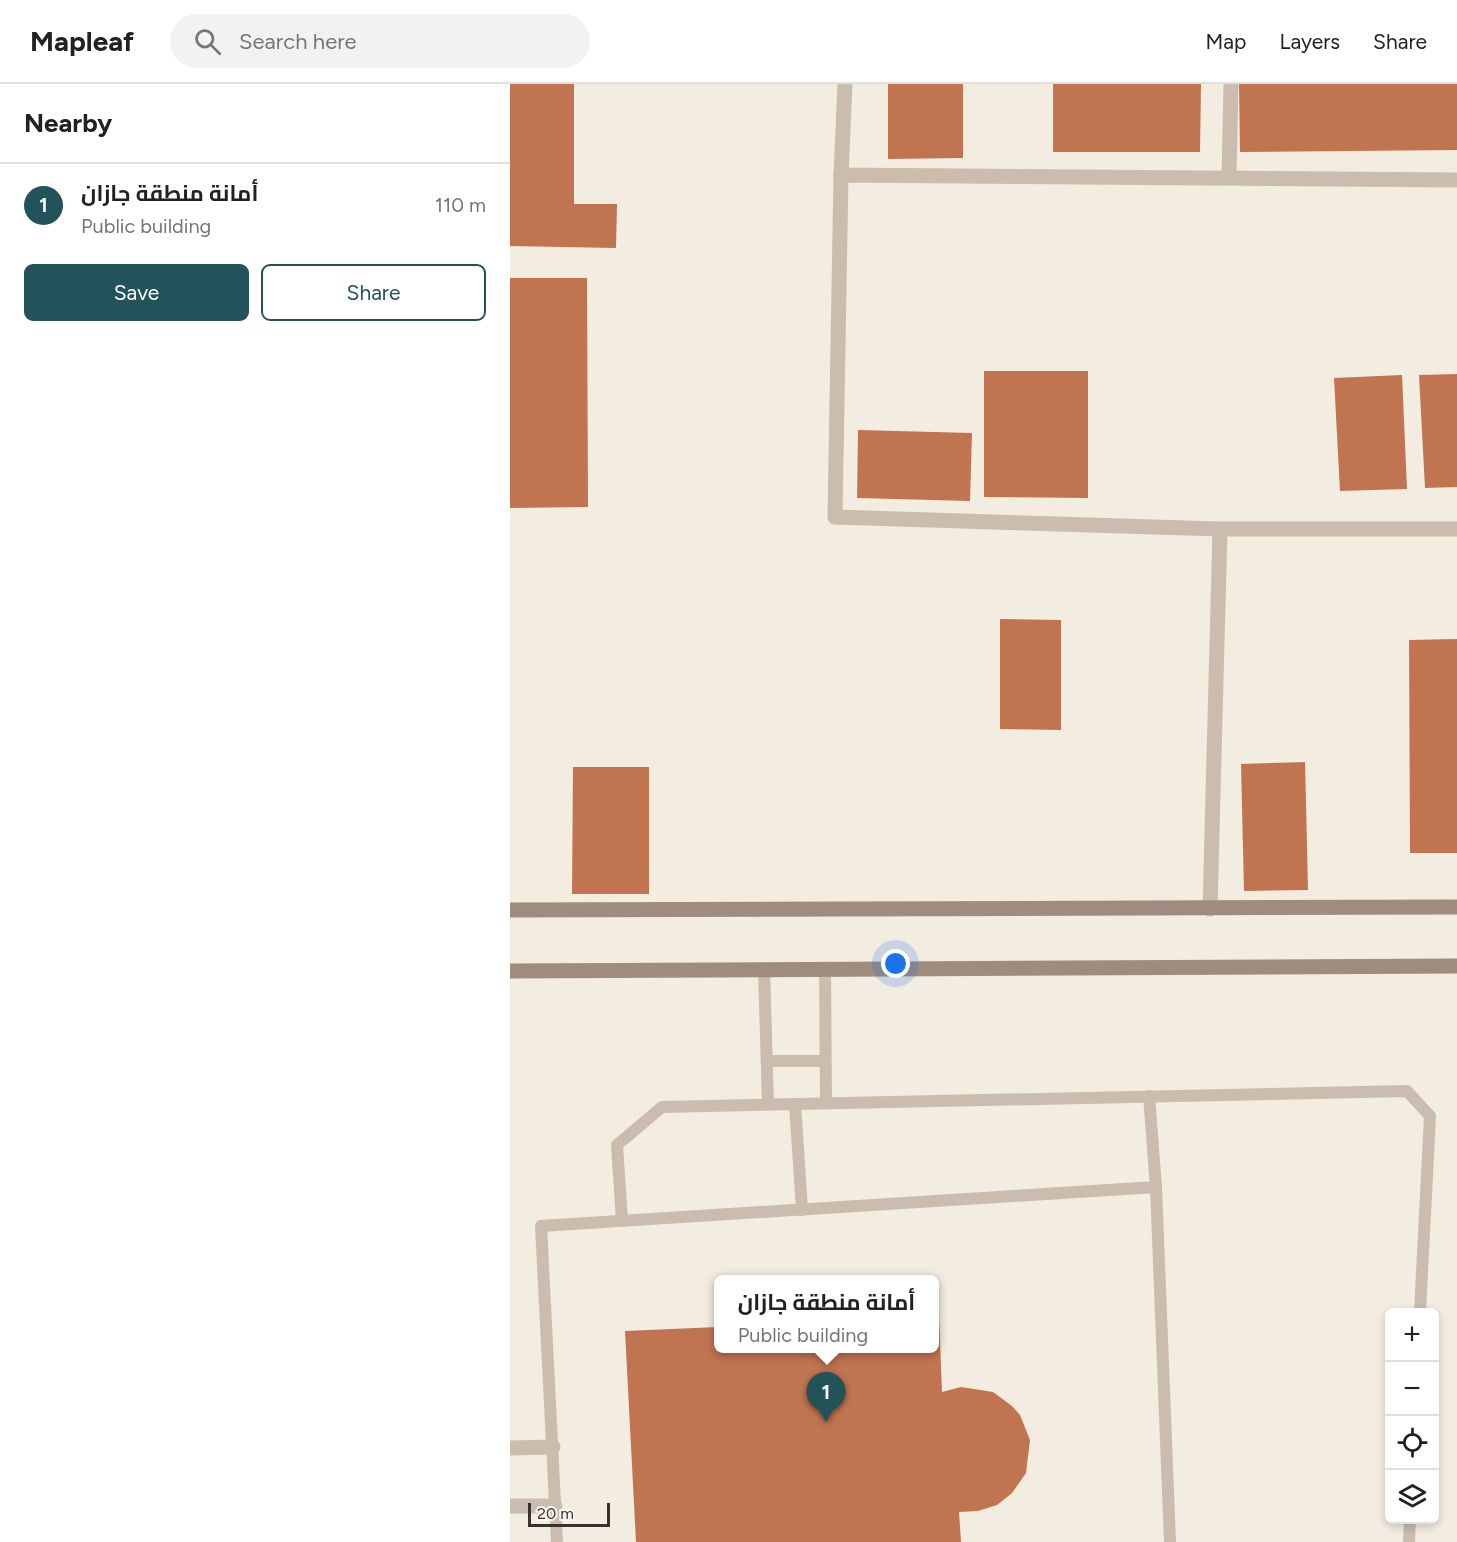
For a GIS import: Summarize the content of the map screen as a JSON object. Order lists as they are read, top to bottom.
{
  "scale_bar": "20 m",
  "page": {
    "header": "Mapleaf",
    "search": "Search here",
    "nav": ["Map", "Layers", "Share"],
    "heading": "Nearby",
    "list": [
      {
        "mark": "1",
        "name": "أمانة منطقة جازان",
        "note": "Public building",
        "value": "110 m"
      }
    ],
    "buttons": ["Save", "Share"],
    "popup": ["أمانة منطقة جازان", "Public building"],
    "map_buttons": ["+", "−"],
    "pins": "1",
    "scale": "20 m"
  }
}
